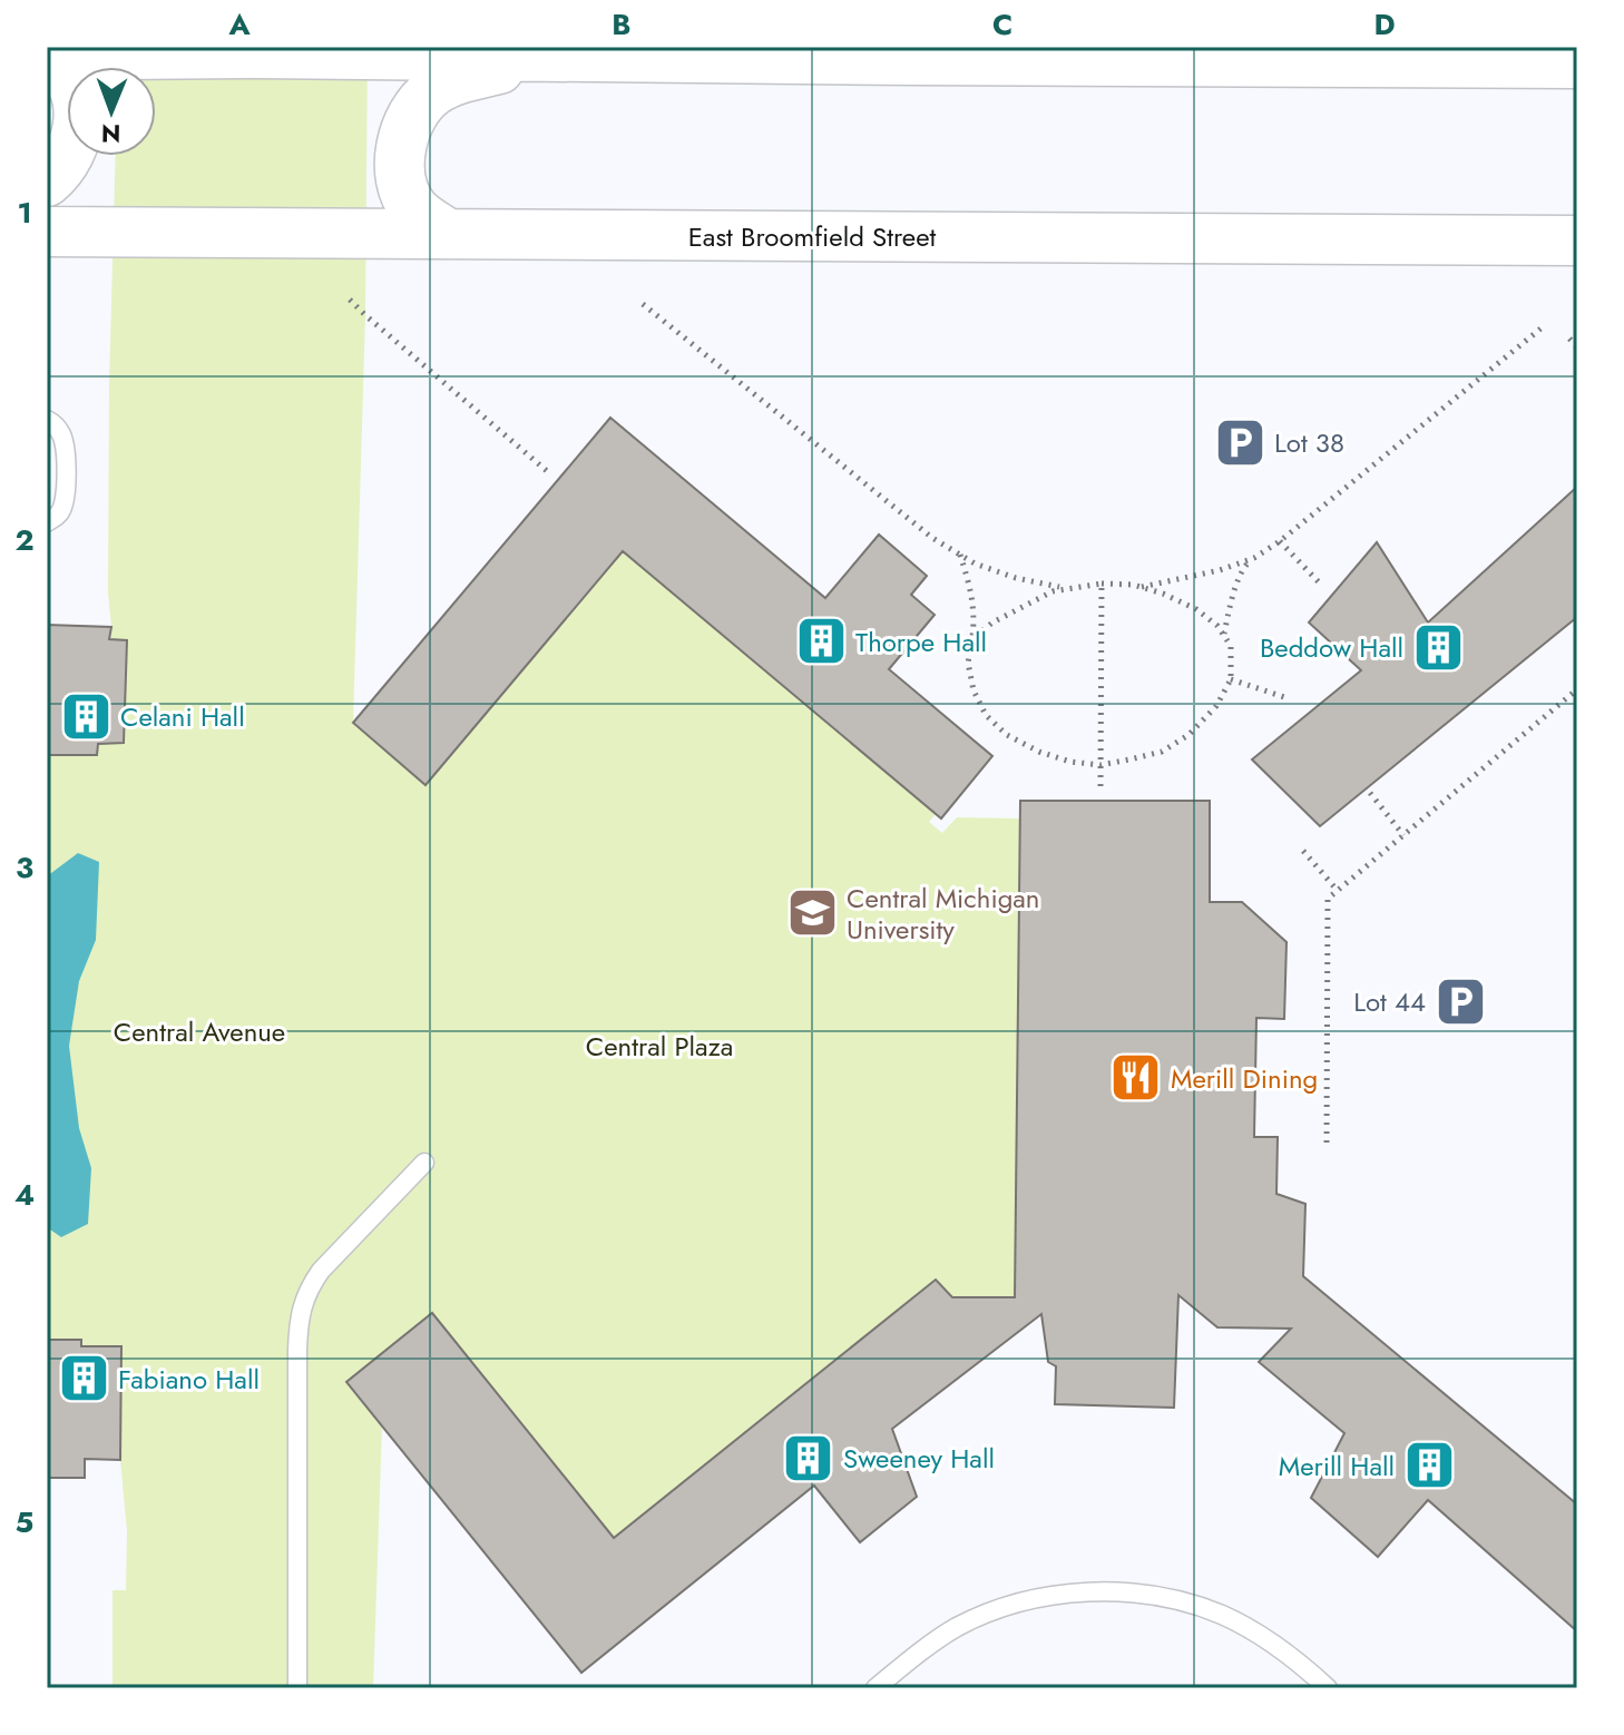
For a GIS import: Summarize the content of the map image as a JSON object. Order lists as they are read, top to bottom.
{
  "streets": {
    "main road": ["East Broomfield Street"]
  },
  "parks": ["Central Avenue", "Central Plaza"],
  "places": {
    "parking": ["Lot 38", "Lot 44"],
    "building": [
      "Thorpe Hall",
      "Beddow Hall",
      "Celani Hall",
      "Fabiano Hall",
      "Sweeney Hall",
      "Merill Hall"
    ],
    "school or university": ["Central Michigan University"],
    "restaurant": ["Merill Dining"]
  },
  "north": "bottom",
  "grid": {
    "columns": [
      "A",
      "B",
      "C",
      "D"
    ],
    "rows": [
      "1",
      "2",
      "3",
      "4",
      "5"
    ]
  }
}
